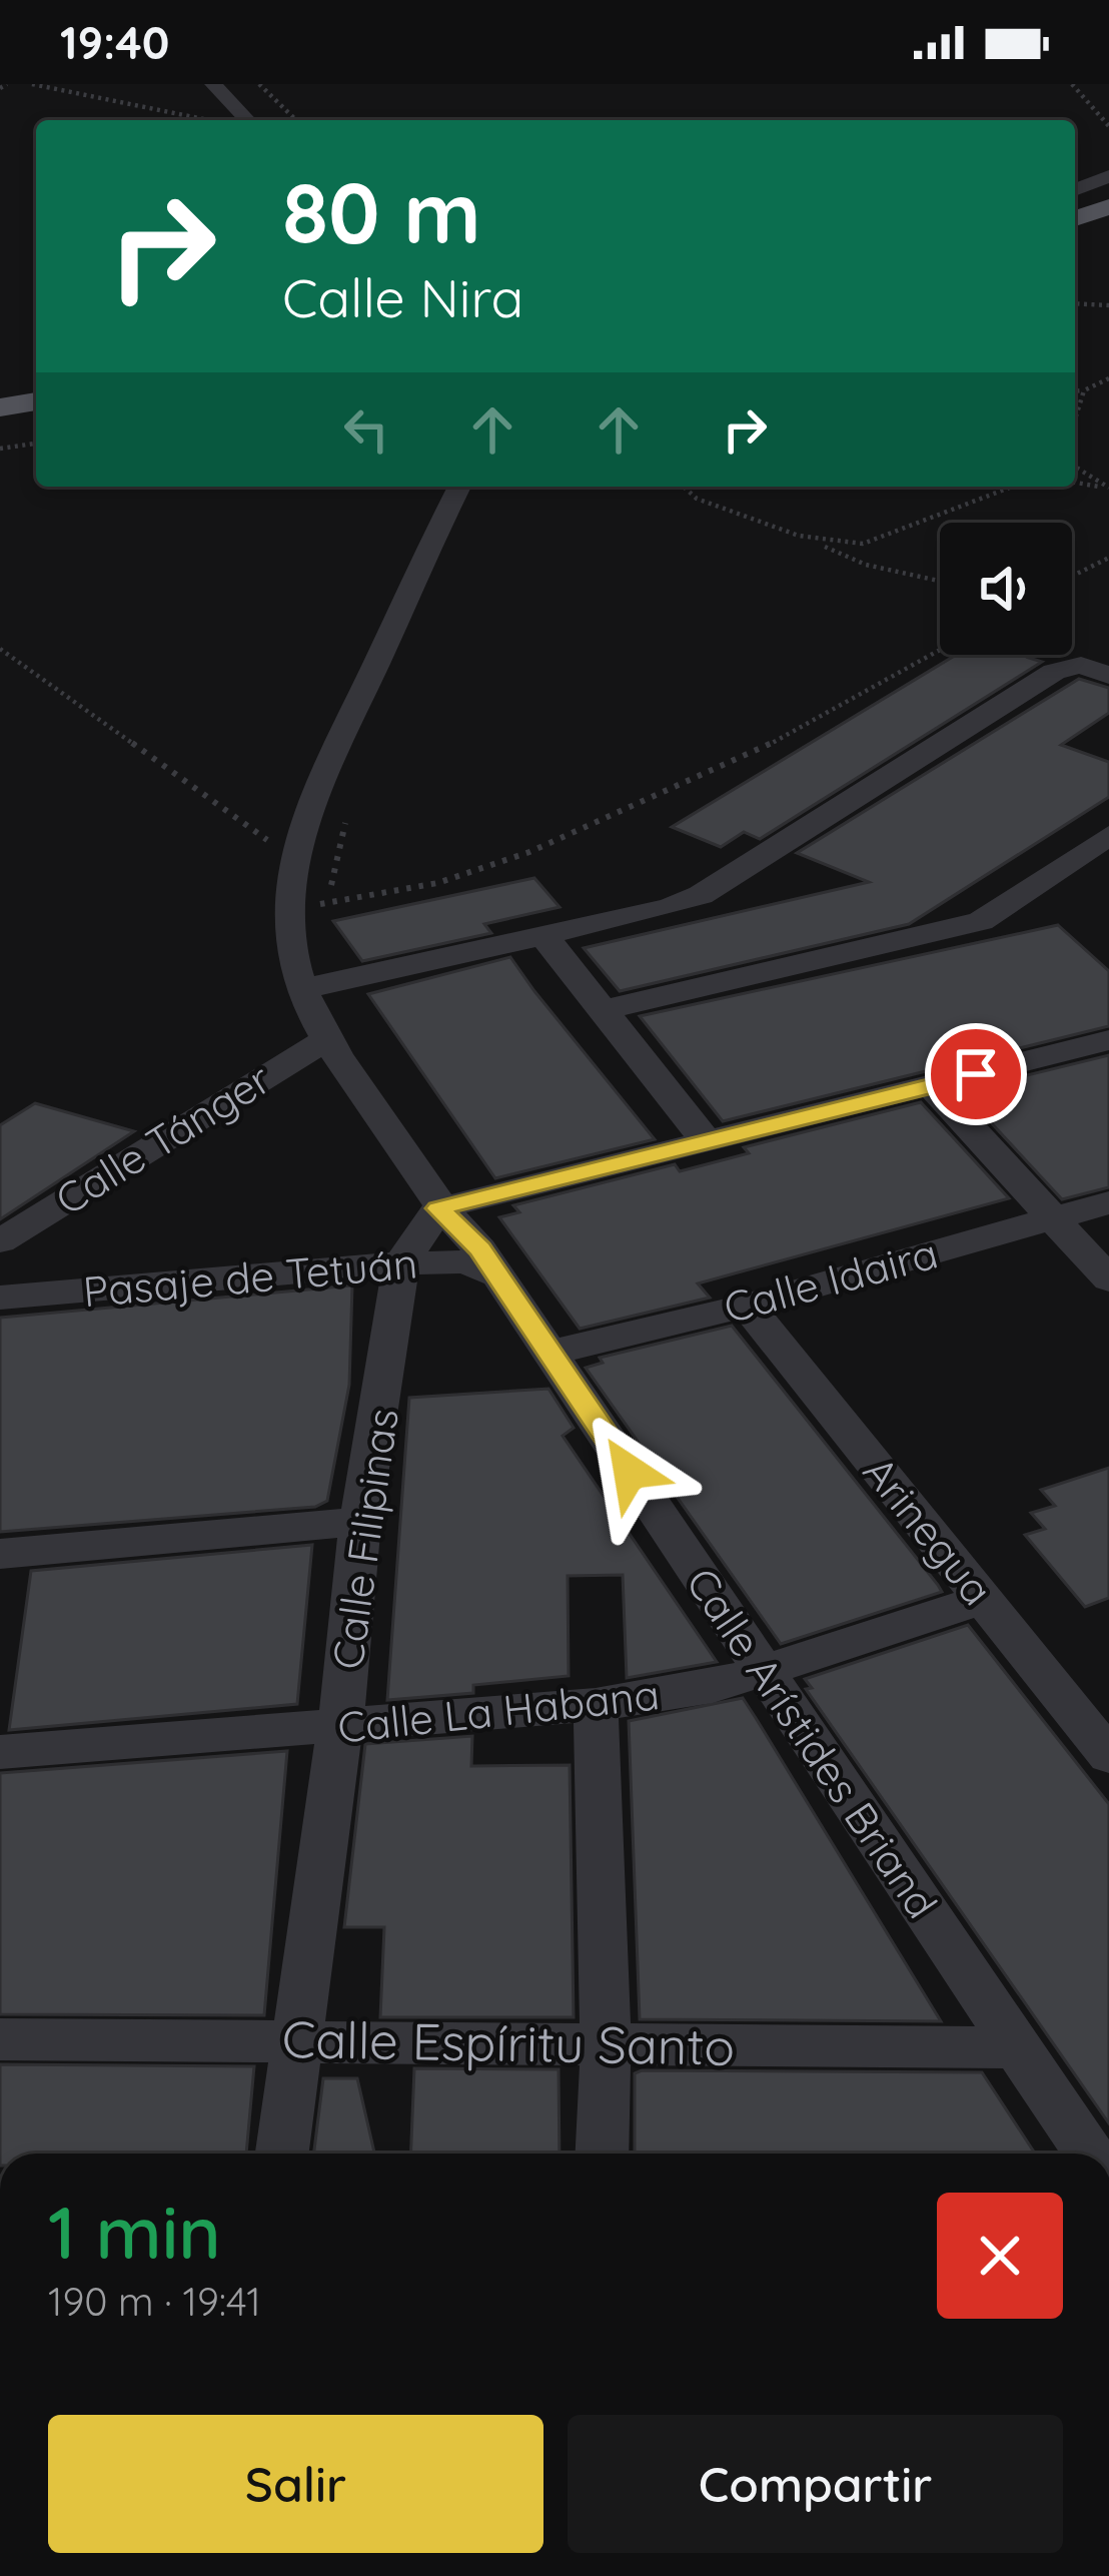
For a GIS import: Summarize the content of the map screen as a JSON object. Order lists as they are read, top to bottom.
{
  "streets": {
    "street": [
      "Calle Tánger",
      "Pasaje de Tetuán",
      "Calle Idaira",
      "Arinegua",
      "Calle Filipinas",
      "Calle La Habana",
      "Calle Arístides Briand",
      "Calle Espíritu Santo"
    ]
  },
  "crossings": [
    ["Calle Tánger", "Calle Arístides Briand"],
    ["Pasaje de Tetuán", "Calle Filipinas"],
    ["Pasaje de Tetuán", "Calle Arístides Briand"],
    ["Calle Idaira", "Arinegua"],
    ["Calle Idaira", "Calle Arístides Briand"],
    ["Arinegua", "Calle La Habana"],
    ["Calle Filipinas", "Calle La Habana"],
    ["Calle Filipinas", "Calle Arístides Briand"],
    ["Calle Filipinas", "Calle Espíritu Santo"],
    ["Calle La Habana", "Calle Arístides Briand"],
    ["Calle Arístides Briand", "Calle Espíritu Santo"]
  ],
  "page": {
    "status": "19:40",
    "turn": ["80 m", "Calle Nira"],
    "heading": ["1 min", "190 m · 19:41"],
    "buttons": ["Salir", "Compartir"]
  }
}
